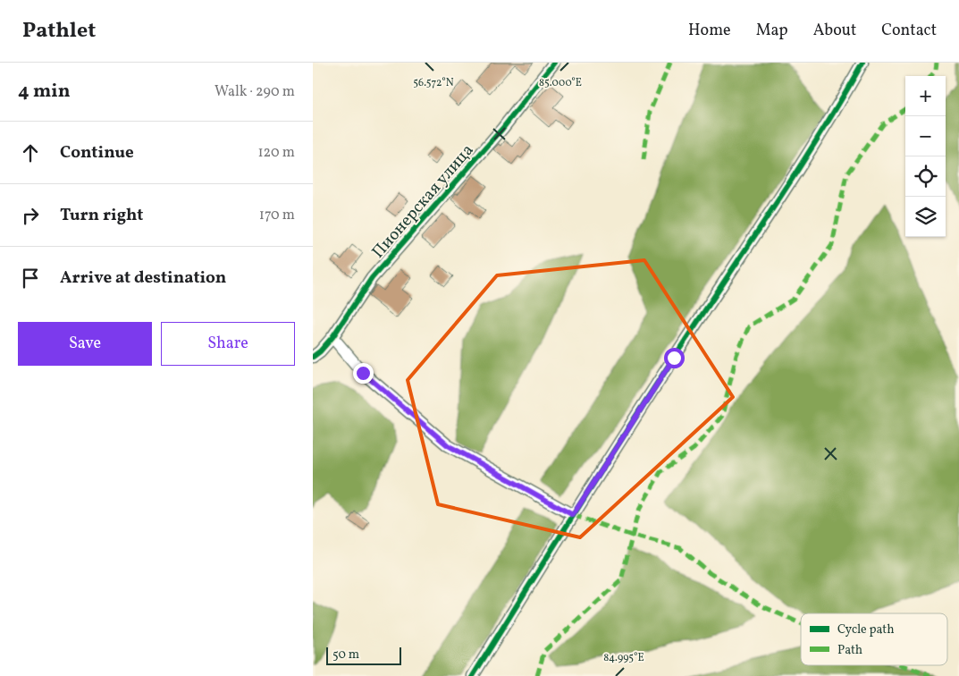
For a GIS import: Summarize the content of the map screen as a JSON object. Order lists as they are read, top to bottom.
{
  "streets": {
    "street": ["Пионерская улица"]
  },
  "legend": ["Cycle path", "Path"],
  "scale_bar": "50 m",
  "page": {
    "header": "Pathlet",
    "nav": [
      "Home",
      "Map",
      "About",
      "Contact"
    ],
    "heading": ["4 min", "Walk · 290 m"],
    "map_buttons": ["+", "−"],
    "list": [
      ["Continue", "120 m"],
      ["Turn right", "170 m"],
      "Arrive at destination"
    ],
    "buttons": ["Save", "Share"],
    "scale": "50 m"
  },
  "coordinates": ["56.572°N", "85.000°E", "84.995°E"]
}
